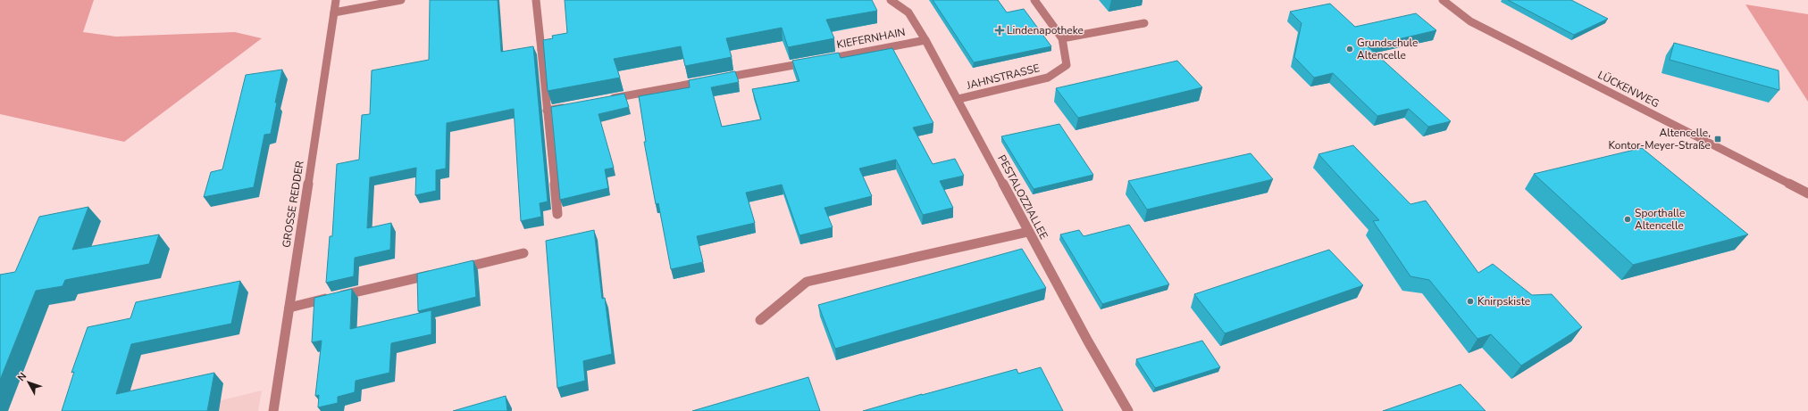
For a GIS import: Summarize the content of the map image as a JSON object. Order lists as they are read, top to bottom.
{
  "streets": {
    "street": [
      "KIEFERNHAIN",
      "JAHNSTRASSE",
      "LÜCKENWEG",
      "PESTALOZZIALLEE",
      "GROSSE REDDER"
    ]
  },
  "crossings": [
    ["KIEFERNHAIN", "PESTALOZZIALLEE"],
    ["JAHNSTRASSE", "PESTALOZZIALLEE"]
  ],
  "places": {
    "health": ["Lindenapotheke"],
    "other": ["Grundschule Altencelle", "Sporthalle Altencelle", "Knirpskiste"],
    "transit": ["Altencelle, Kontor-Meyer-Straße"]
  },
  "north": "top left"
}
